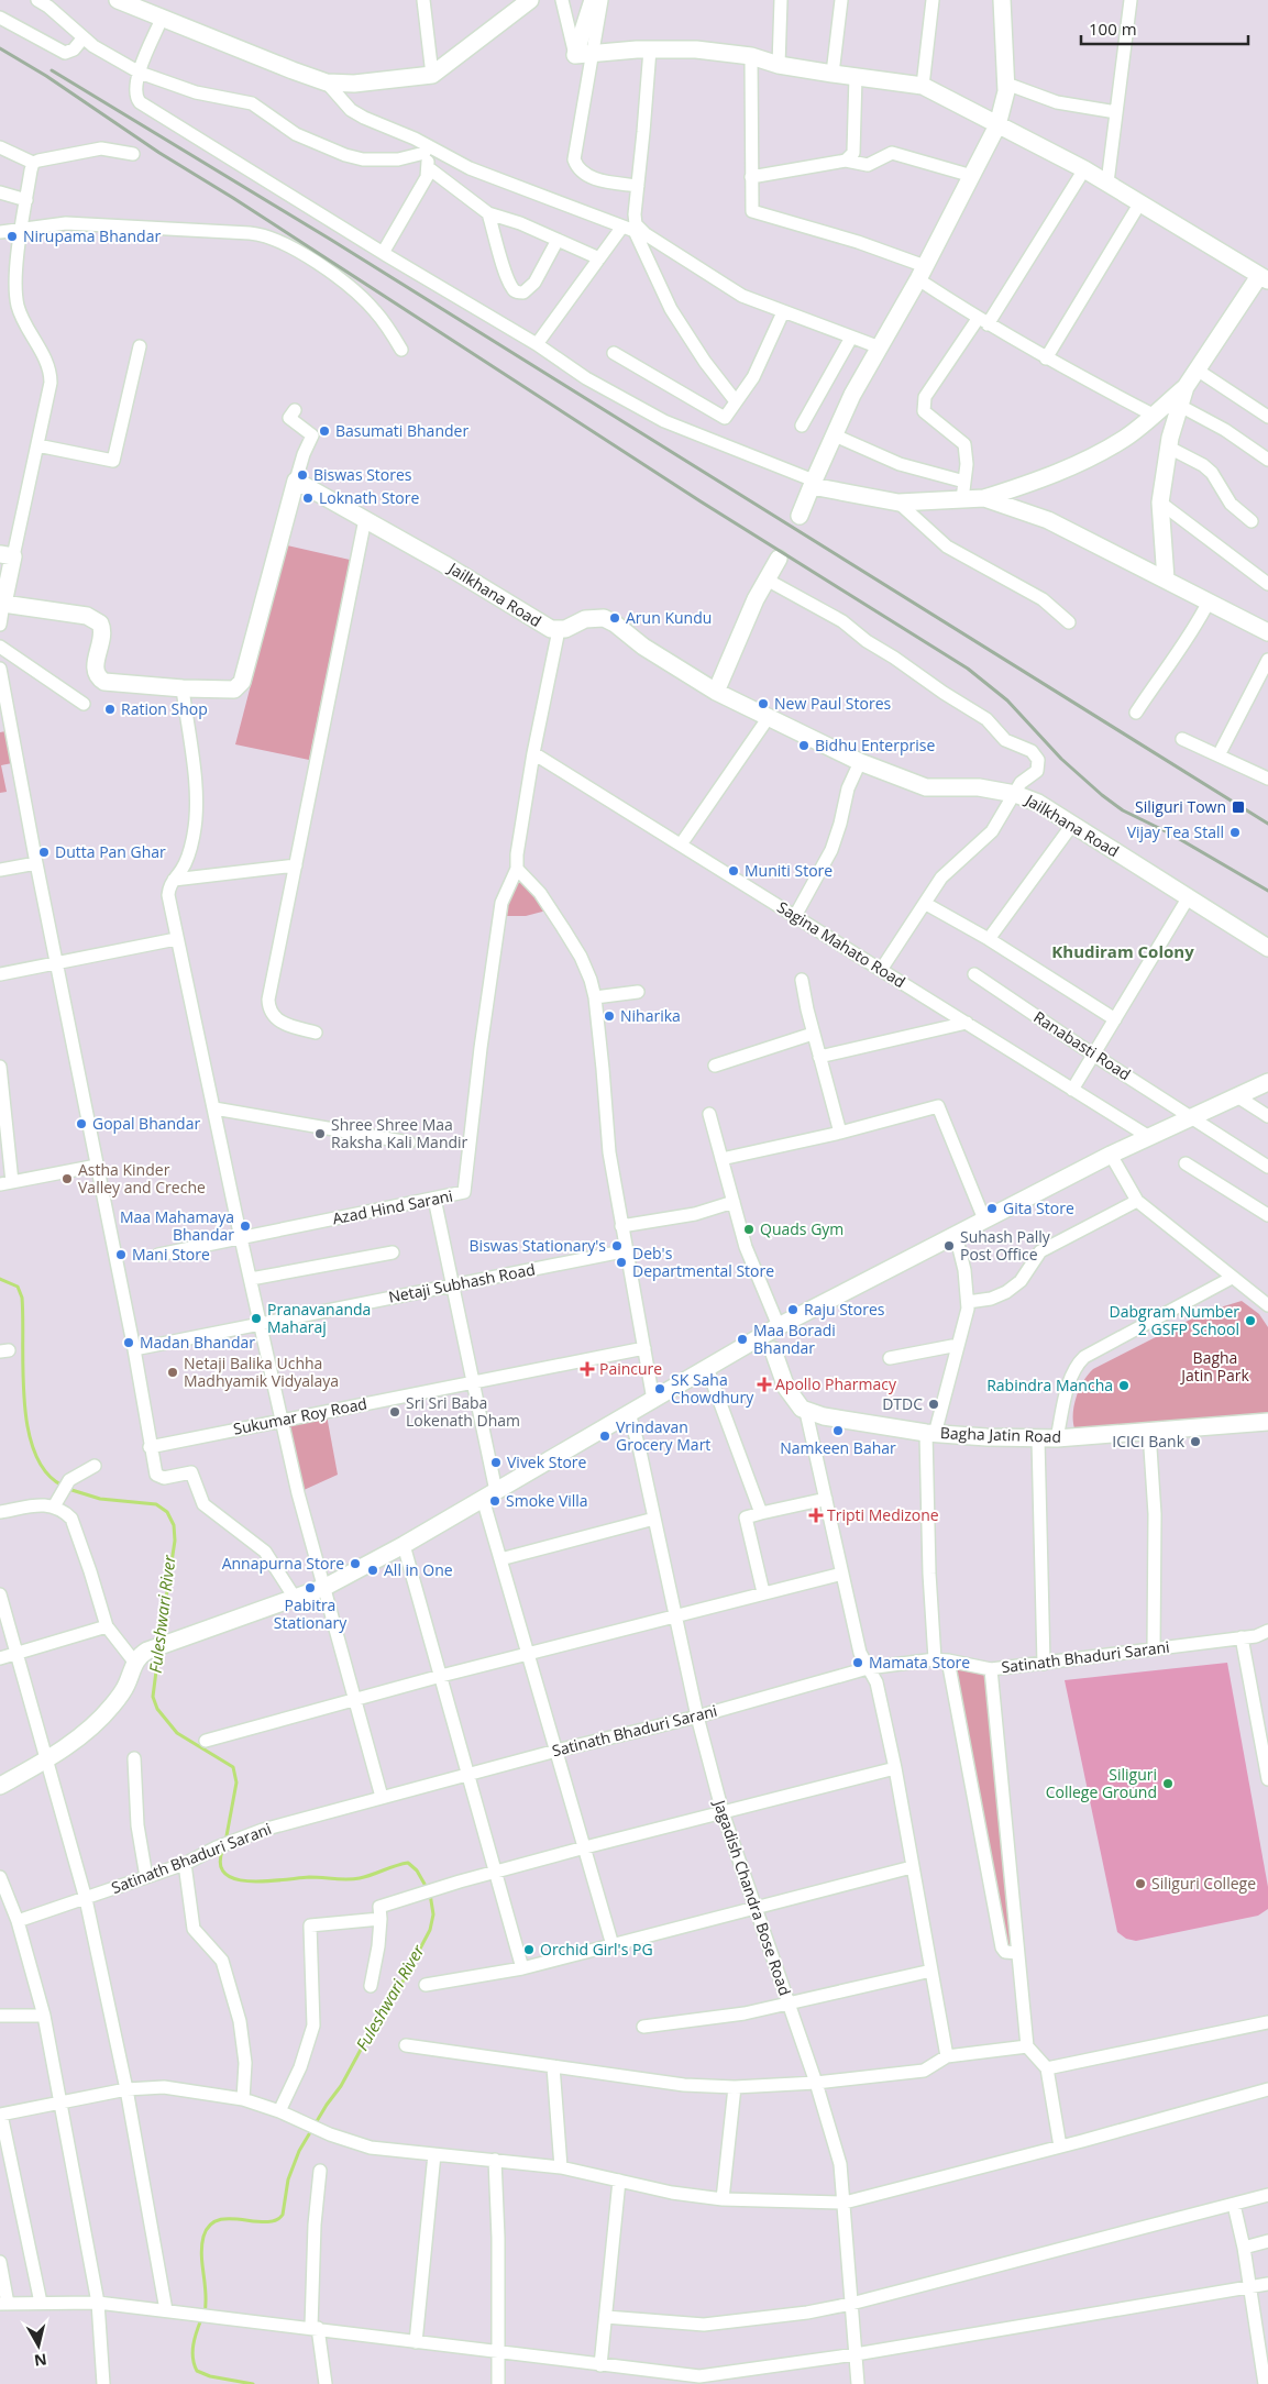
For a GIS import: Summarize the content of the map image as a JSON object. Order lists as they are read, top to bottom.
{
  "streets": {
    "street": [
      "Jailkhana Road",
      "Sagina Mahato Road",
      "Ranabasti Road",
      "Azad Hind Sarani",
      "Netaji Subhash Road",
      "Sukumar Roy Road",
      "Bagha Jatin Road",
      "Satinath Bhaduri Sarani",
      "Jagadish Chandra Bose Road"
    ]
  },
  "crossings": [
    ["Satinath Bhaduri Sarani", "Jagadish Chandra Bose Road"]
  ],
  "districts": ["Khudiram Colony"],
  "water": ["Fuleshwari River"],
  "parks": ["Bagha Jatin Park"],
  "places": {
    "other": [
      "Nirupama Bhandar",
      "Basumati Bhander",
      "Biswas Stores",
      "Loknath Store",
      "Arun Kundu",
      "New Paul Stores",
      "Ration Shop",
      "Bidhu Enterprise",
      "Vijay Tea Stall",
      "Dutta Pan Ghar",
      "Muniti Store",
      "Niharika",
      "Gopal Bhandar",
      "Shree Shree Maa Raksha Kali Mandir",
      "Astha Kinder Valley and Creche",
      "Gita Store",
      "Maa Mahamaya Bhandar",
      "Quads Gym",
      "Biswas Stationary's",
      "Suhash Pally Post Office",
      "Mani Store",
      "Deb's Departmental Store",
      "Raju Stores",
      "Pranavananda Maharaj",
      "Dabgram Number 2 GSFP School",
      "Maa Boradi Bhandar",
      "Madan Bhandar",
      "Netaji Balika Uchha Madhyamik Vidyalaya",
      "Rabindra Mancha",
      "SK Saha Chowdhury",
      "DTDC",
      "Sri Sri Baba Lokenath Dham",
      "Namkeen Bahar",
      "Vrindavan Grocery Mart",
      "ICICI Bank",
      "Vivek Store",
      "Smoke Villa",
      "Annapurna Store",
      "All in One",
      "Pabitra Stationary",
      "Mamata Store",
      "Siliguri College Ground",
      "Siliguri College",
      "Orchid Girl's PG"
    ],
    "transit": ["Siliguri Town"],
    "health": ["Paincure", "Apollo Pharmacy", "Tripti Medizone"]
  },
  "scale_bar": "100 m",
  "north": "bottom"
}
